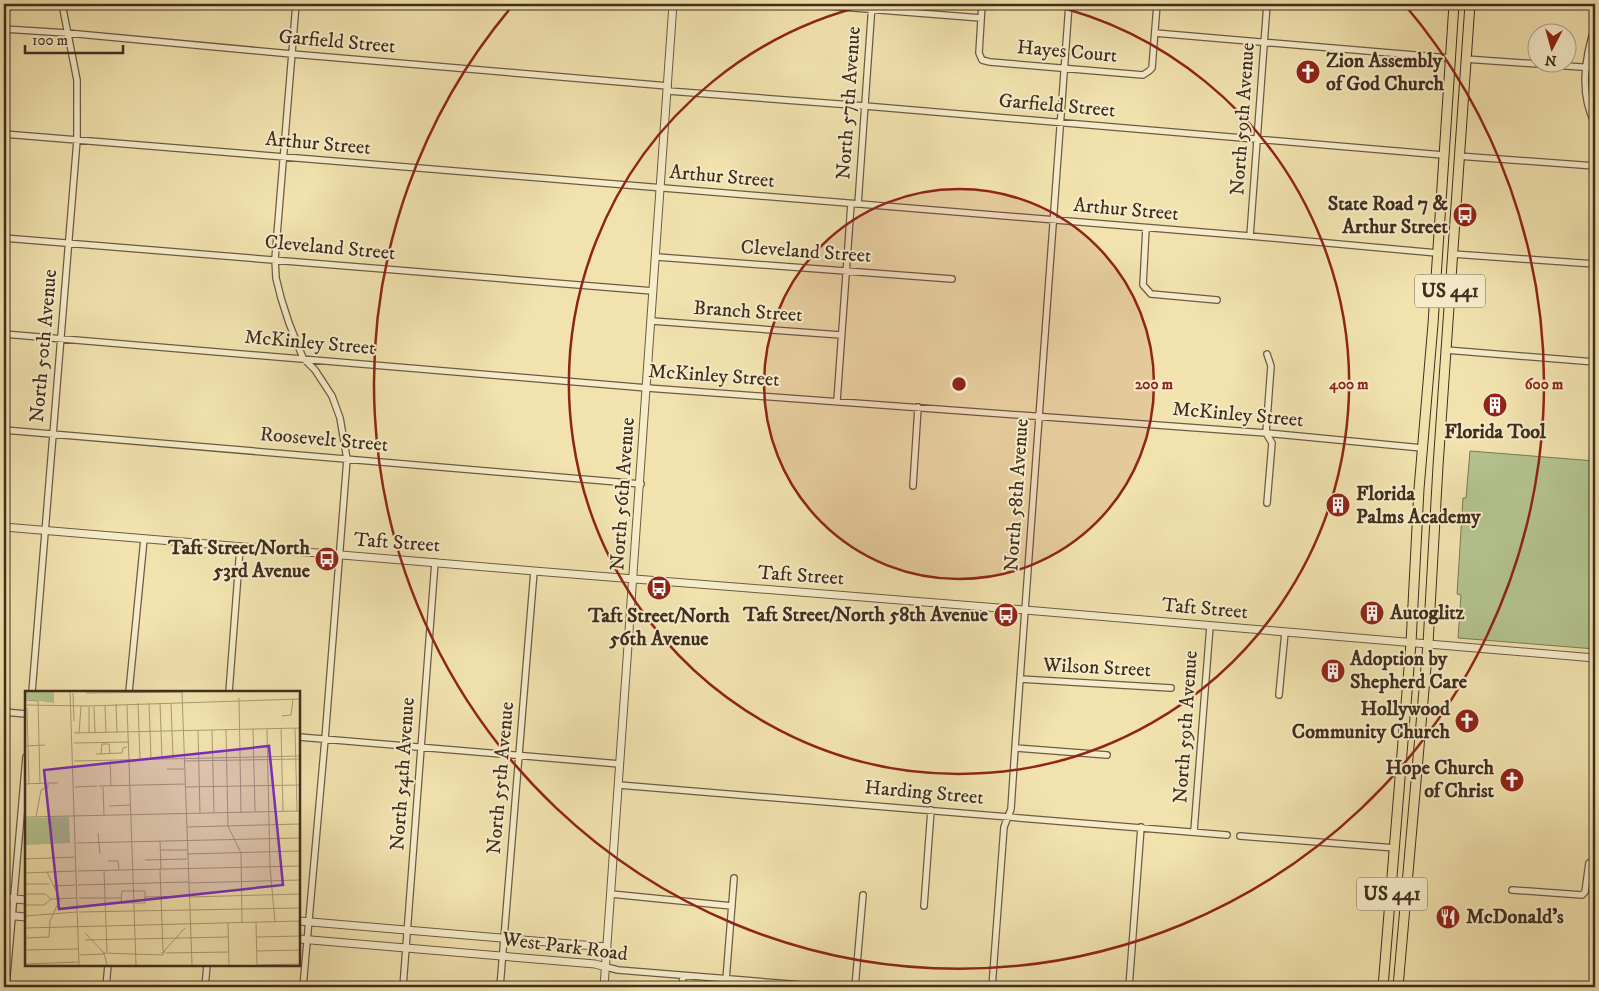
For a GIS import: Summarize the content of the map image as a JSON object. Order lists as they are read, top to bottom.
{
  "streets": {
    "main road": ["US 441"],
    "street": [
      "Garfield Street",
      "Hayes Court",
      "North 57th Avenue",
      "North 59th Avenue",
      "Arthur Street",
      "Cleveland Street",
      "Branch Street",
      "McKinley Street",
      "North 50th Avenue",
      "Roosevelt Street",
      "North 56th Avenue",
      "North 58th Avenue",
      "Taft Street",
      "Wilson Street",
      "North 54th Avenue",
      "North 55th Avenue",
      "Harding Street",
      "West Park Road"
    ]
  },
  "crossings": [
    ["Garfield Street", "North 57th Avenue"],
    ["Garfield Street", "North 59th Avenue"],
    ["Garfield Street", "US 441"],
    ["Garfield Street", "North 50th Avenue"],
    ["Garfield Street", "North 56th Avenue"],
    ["Garfield Street", "North 58th Avenue"],
    ["Hayes Court", "North 58th Avenue"],
    ["North 57th Avenue", "Arthur Street"],
    ["North 57th Avenue", "Cleveland Street"],
    ["North 57th Avenue", "Branch Street"],
    ["North 57th Avenue", "McKinley Street"],
    ["North 59th Avenue", "Arthur Street"],
    ["North 59th Avenue", "Taft Street"],
    ["North 59th Avenue", "Harding Street"],
    ["Arthur Street", "US 441"],
    ["Arthur Street", "North 50th Avenue"],
    ["Arthur Street", "North 56th Avenue"],
    ["Arthur Street", "North 58th Avenue"],
    ["Cleveland Street", "North 50th Avenue"],
    ["Cleveland Street", "North 56th Avenue"],
    ["US 441", "McKinley Street"],
    ["US 441", "Taft Street"],
    ["Branch Street", "North 56th Avenue"],
    ["McKinley Street", "North 50th Avenue"],
    ["McKinley Street", "North 56th Avenue"],
    ["McKinley Street", "North 58th Avenue"],
    ["North 50th Avenue", "Roosevelt Street"],
    ["North 50th Avenue", "Taft Street"],
    ["Roosevelt Street", "North 56th Avenue"],
    ["North 56th Avenue", "Taft Street"],
    ["North 56th Avenue", "Harding Street"],
    ["North 56th Avenue", "West Park Road"],
    ["North 58th Avenue", "Taft Street"],
    ["North 58th Avenue", "Wilson Street"],
    ["North 58th Avenue", "Harding Street"],
    ["Taft Street", "North 54th Avenue"],
    ["Taft Street", "North 55th Avenue"],
    ["North 54th Avenue", "West Park Road"],
    ["North 55th Avenue", "West Park Road"]
  ],
  "places": {
    "church": ["Zion Assembly of God Church", "Hollywood Community Church", "Hope Church of Christ"],
    "bus stop": [
      "State Road 7 & Arthur Street",
      "Taft Street/North 53rd Avenue",
      "Taft Street/North 56th Avenue",
      "Taft Street/North 58th Avenue"
    ],
    "building": [
      "Florida Tool",
      "Florida Palms Academy",
      "Autoglitz",
      "Adoption by Shepherd Care"
    ],
    "restaurant": ["McDonald's"]
  },
  "scale_bar": "100 m",
  "north": "bottom",
  "rings": ["200 m", "400 m", "600 m"]
}
